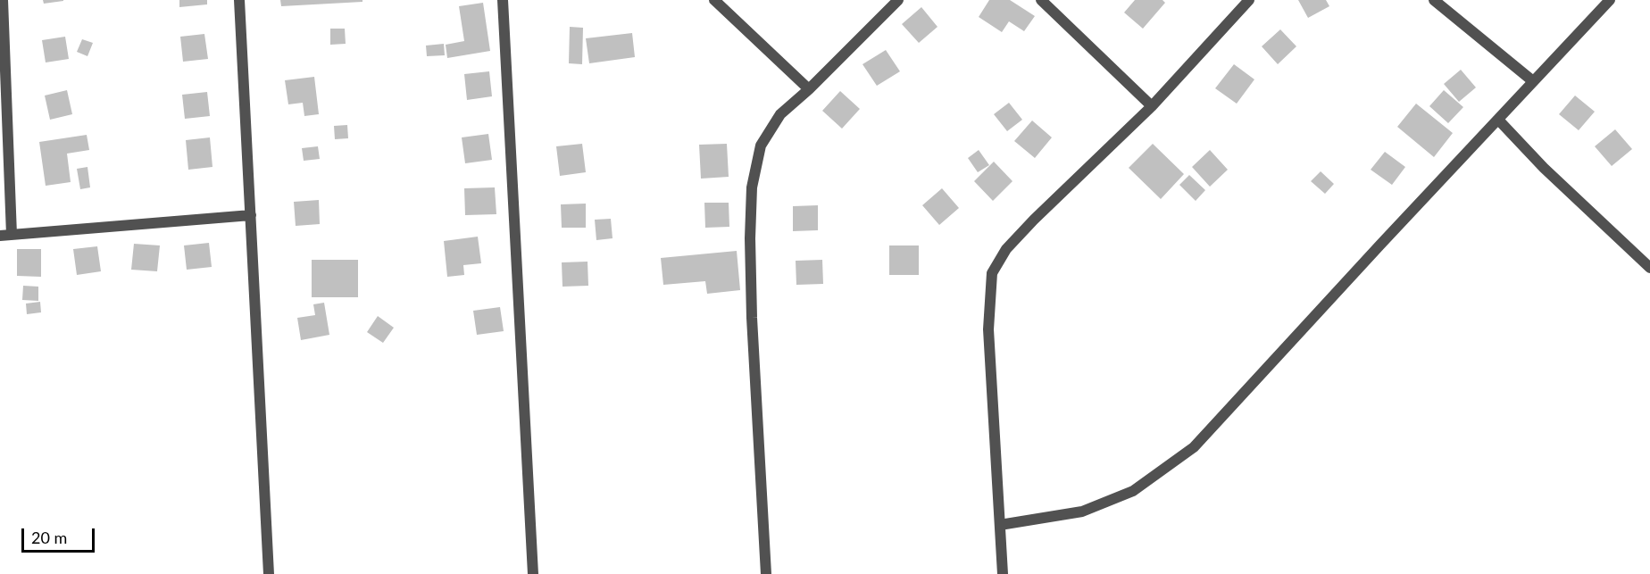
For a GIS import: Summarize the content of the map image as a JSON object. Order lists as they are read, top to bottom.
{
  "scale_bar": "20 m"
}
